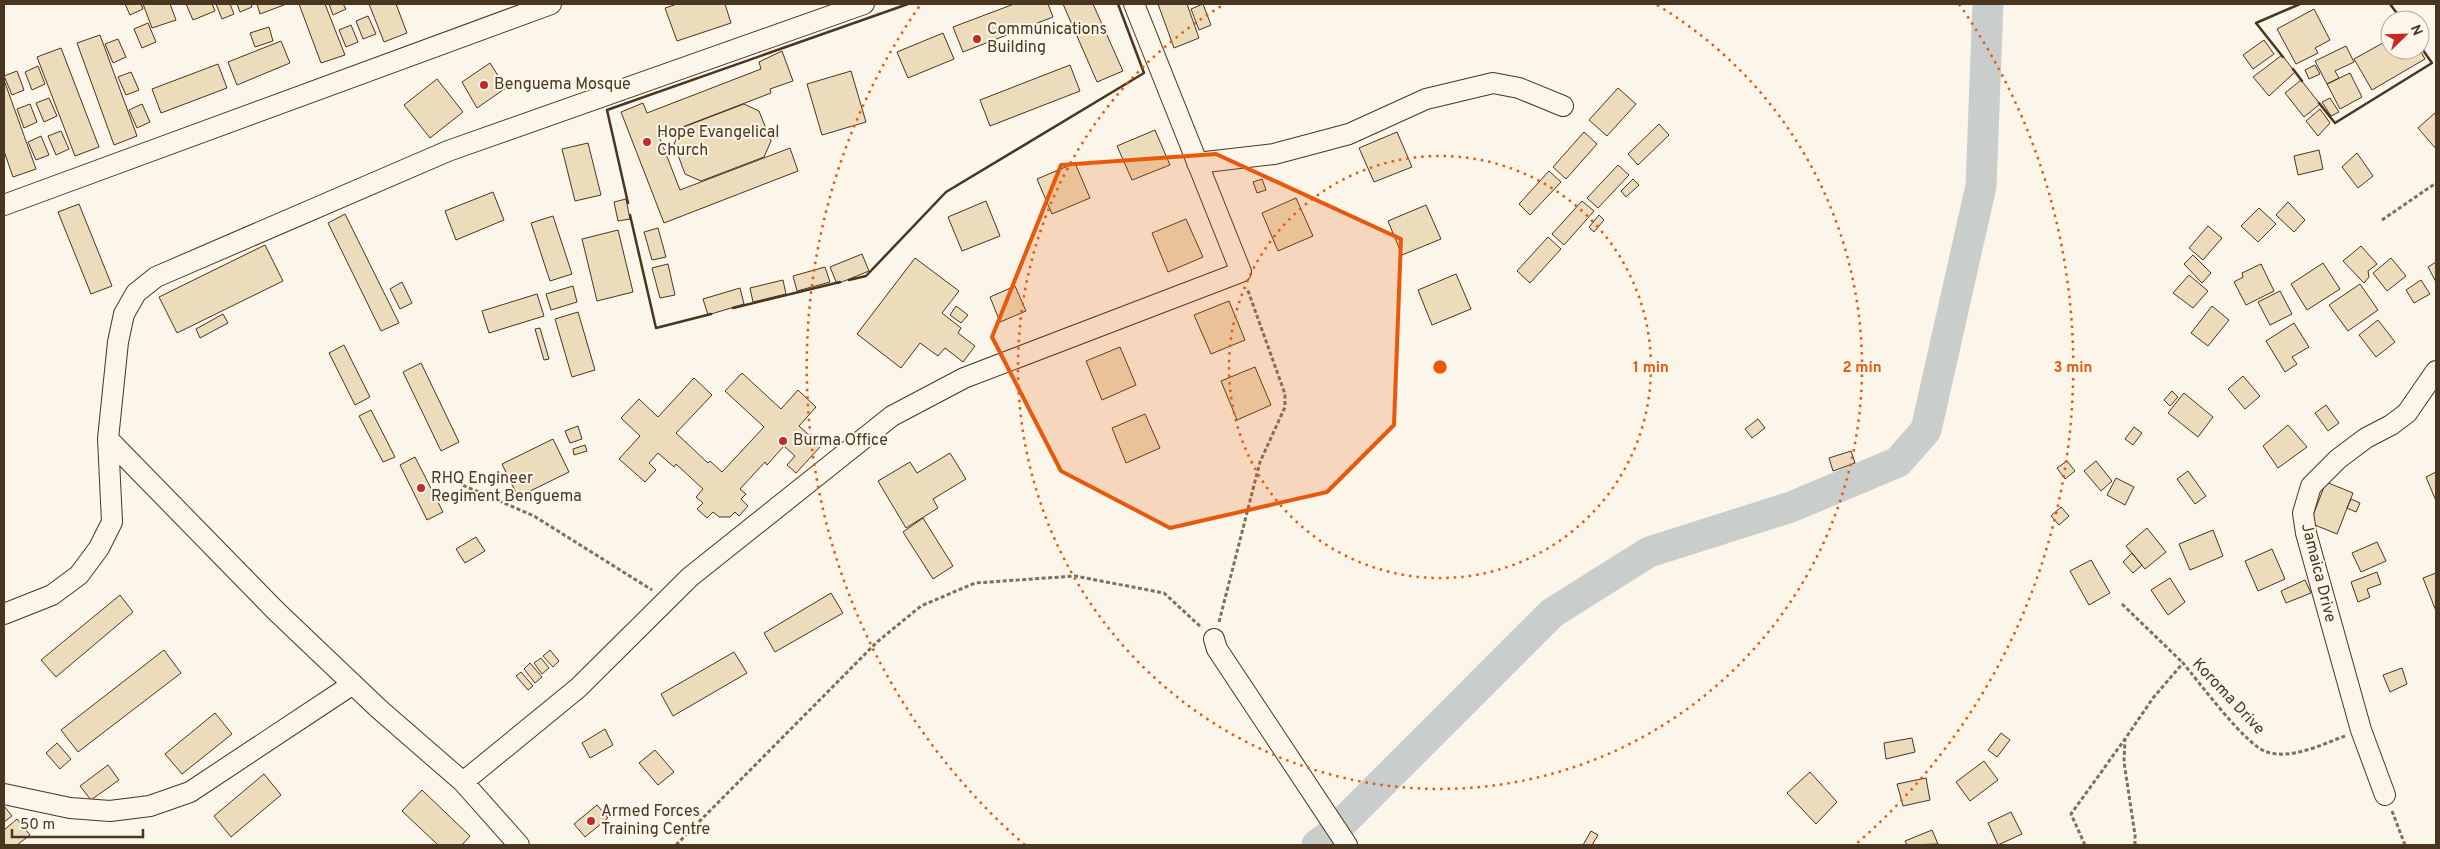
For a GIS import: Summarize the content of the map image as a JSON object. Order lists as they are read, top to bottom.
{
  "streets": {
    "street": ["Jamaica Drive"],
    "path": ["Koroma Drive"]
  },
  "crossings": [
    ["Jamaica Drive", "Koroma Drive"]
  ],
  "places": [
    "Communications Building",
    "Benguema Mosque",
    "Hope Evangelical Church",
    "Burma Office",
    "RHQ Engineer Regiment Benguema",
    "Armed Forces Training Centre"
  ],
  "scale_bar": "50 m",
  "north": "top right",
  "rings": ["1 min", "2 min", "3 min"]
}
